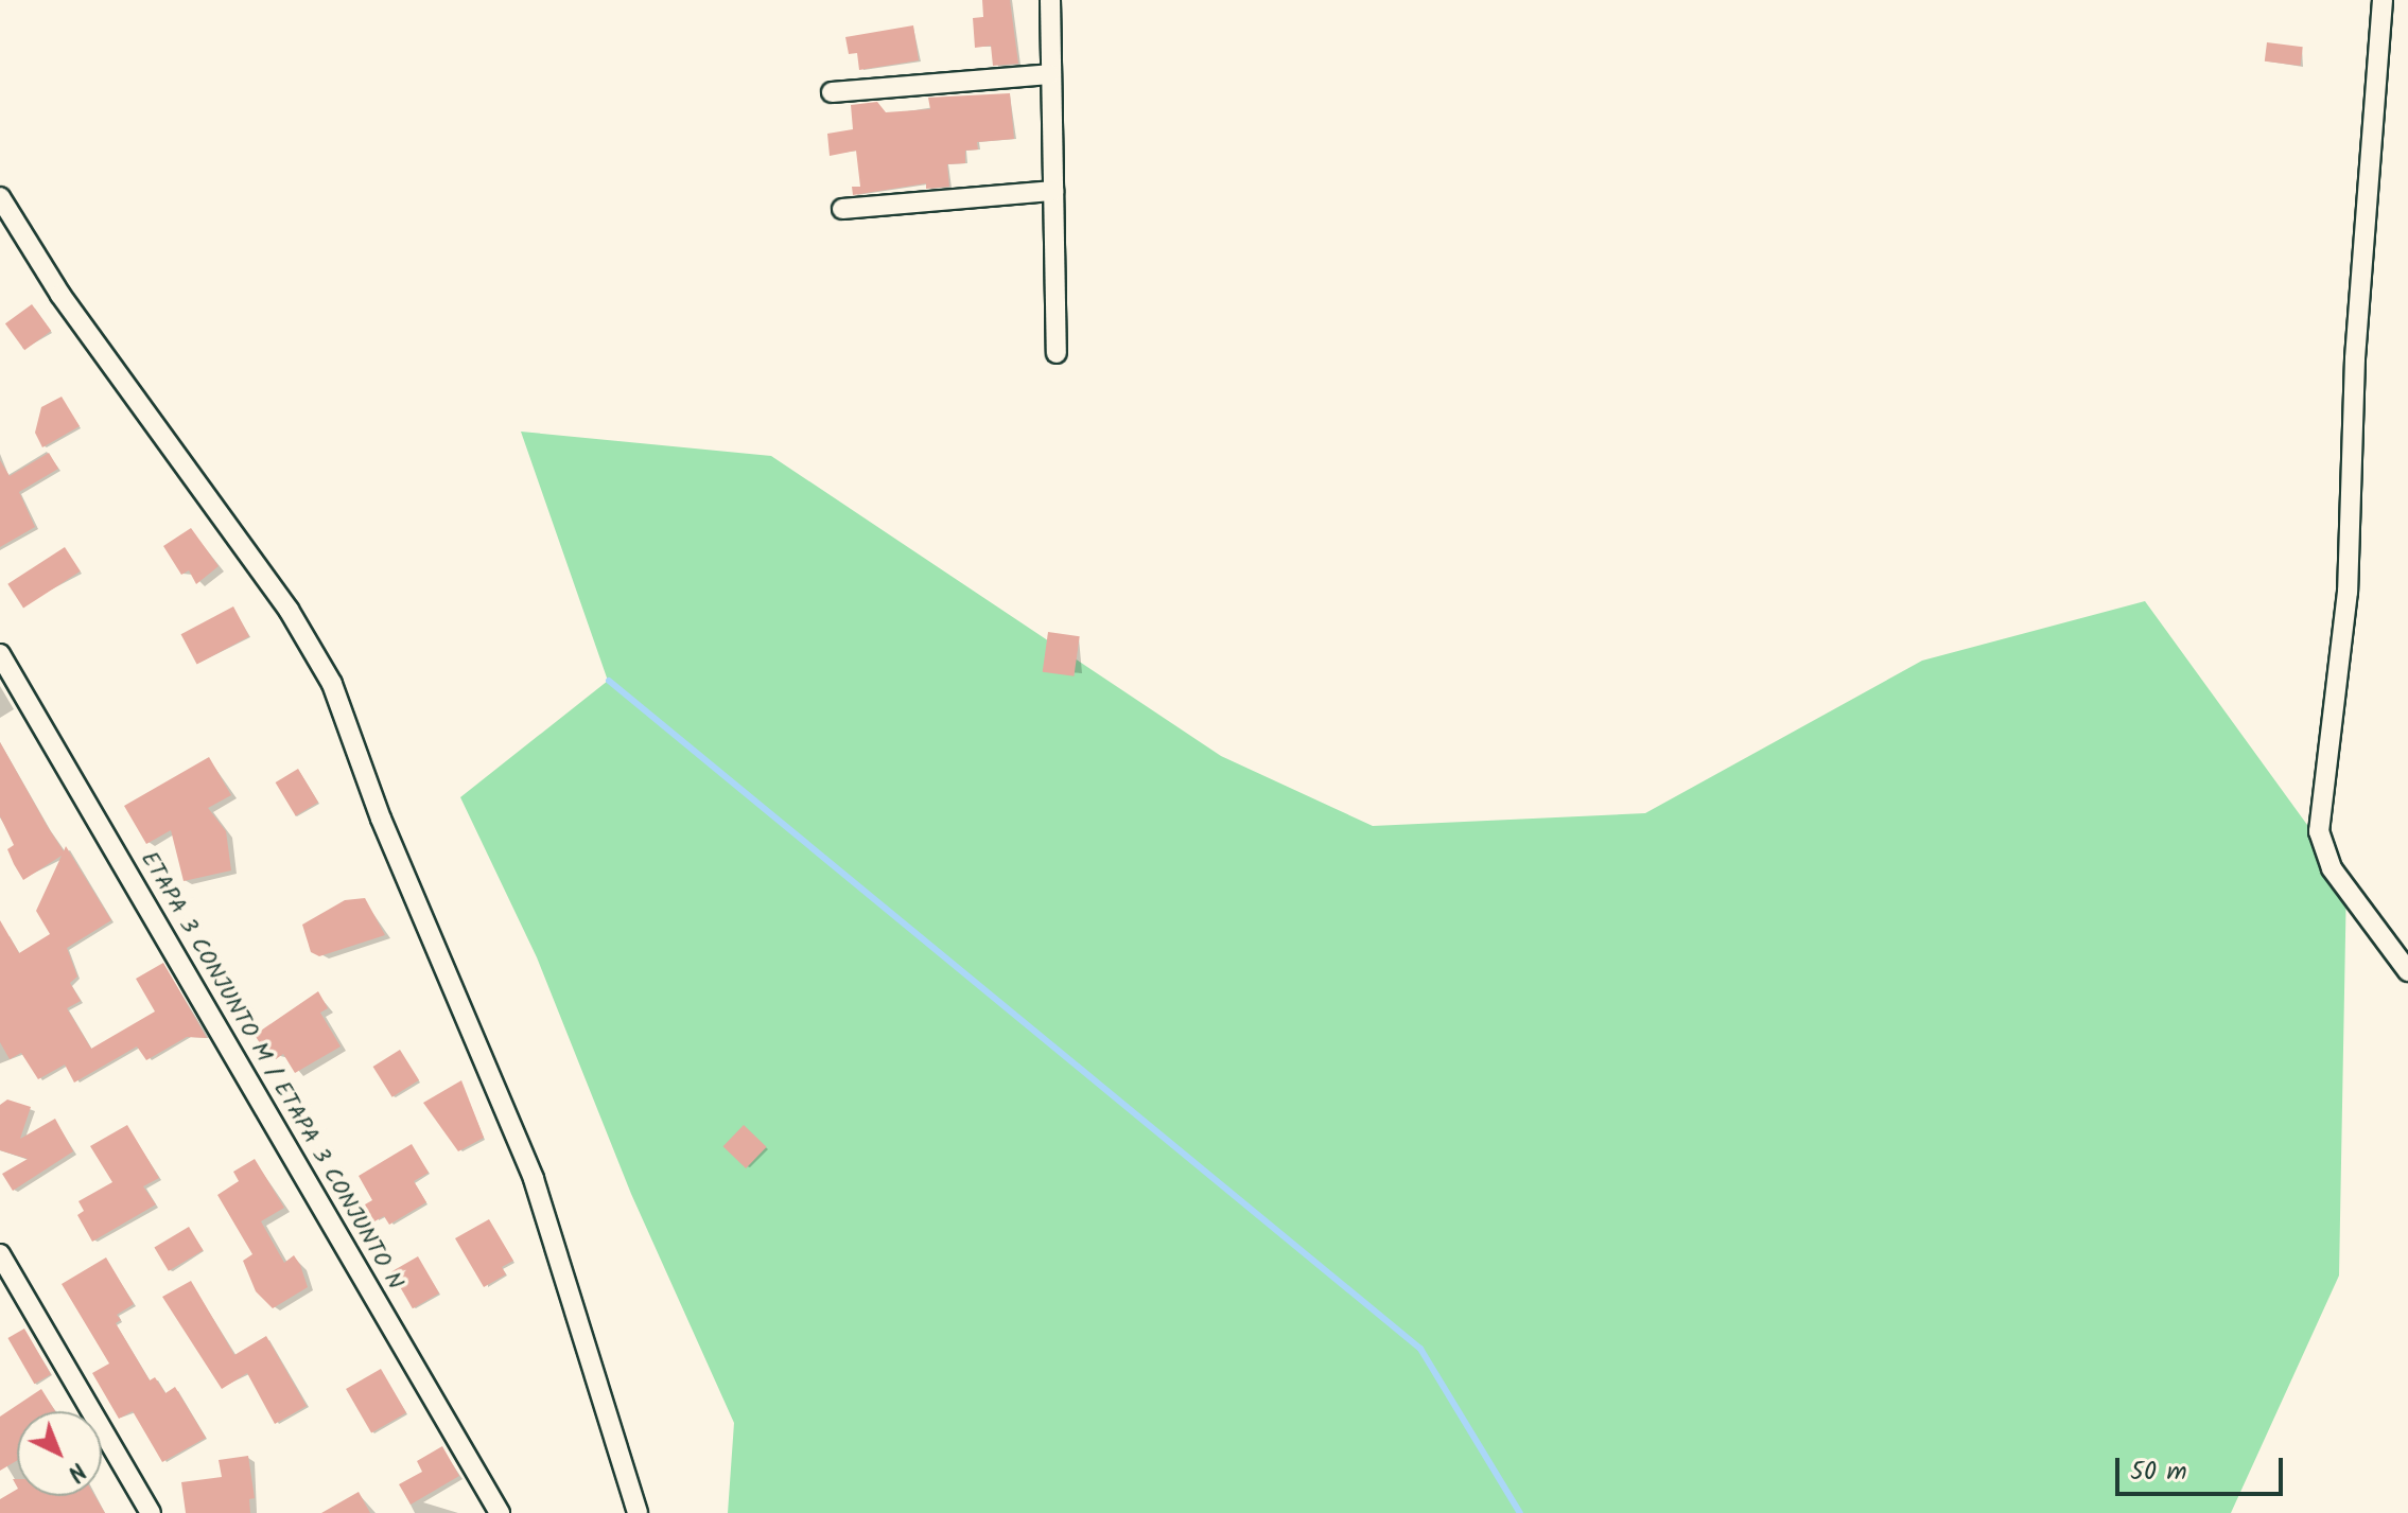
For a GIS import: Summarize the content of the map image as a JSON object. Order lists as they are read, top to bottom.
{
  "streets": {
    "street": ["ETAPA 3 CONJUNTO M / ETAPA 3 CONJUNTO N"]
  },
  "scale_bar": "50 m",
  "north": "bottom right"
}
